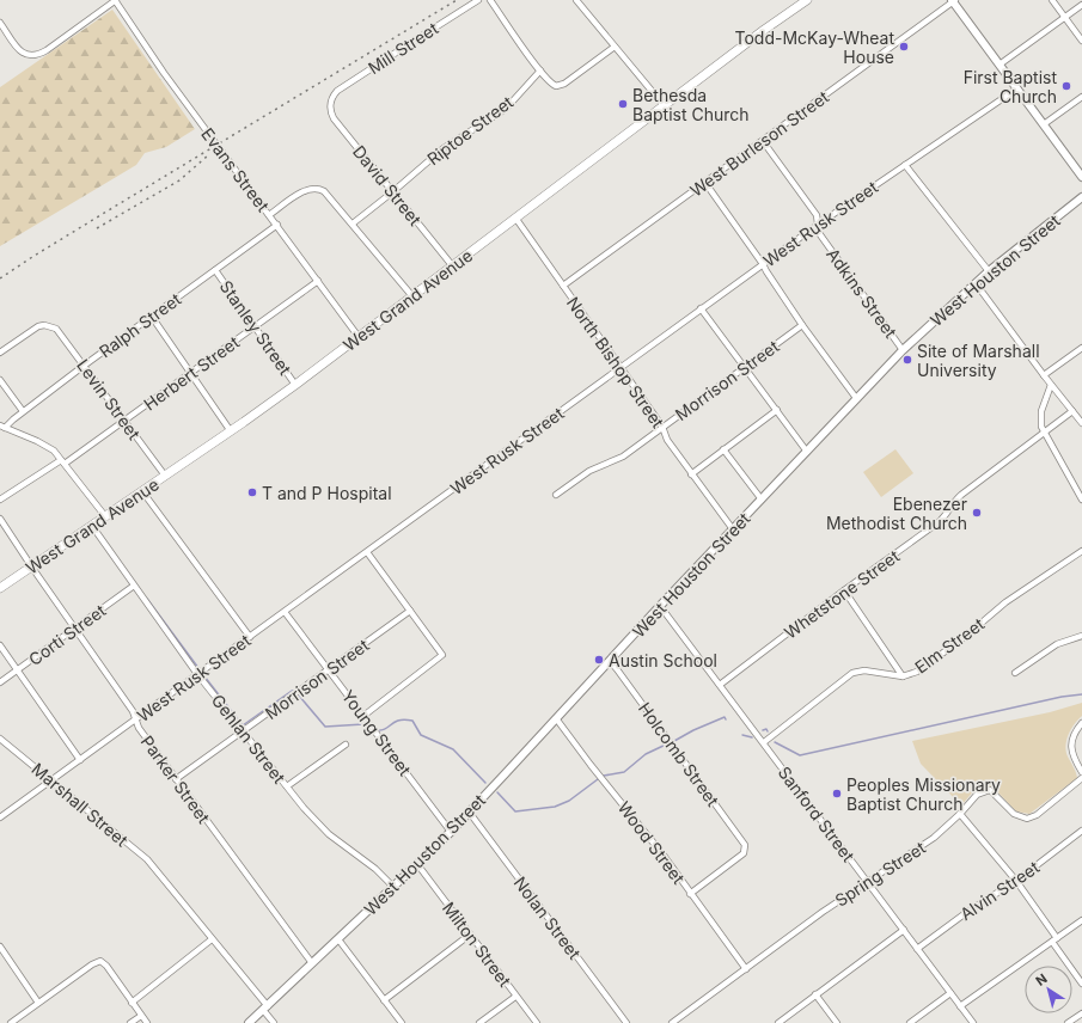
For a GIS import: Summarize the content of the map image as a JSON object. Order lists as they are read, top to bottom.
{
  "streets": {
    "highway": ["West Grand Avenue"],
    "main road": ["West Houston Street"],
    "street": [
      "Mill Street",
      "Riptoe Street",
      "West Burleson Street",
      "Evans Street",
      "David Street",
      "West Rusk Street",
      "Adkins Street",
      "Ralph Street",
      "Stanley Street",
      "North Bishop Street",
      "Herbert Street",
      "Morrison Street",
      "Levin Street",
      "Whetstone Street",
      "Corti Street",
      "Elm Street",
      "Young Street",
      "Gehlan Street",
      "Holcomb Street",
      "Parker Street",
      "Marshall Street",
      "Sanford Street",
      "Wood Street",
      "Spring Street",
      "Alvin Street",
      "Nolan Street",
      "Milton Street"
    ]
  },
  "crossings": [
    ["Mill Street", "David Street"],
    ["Riptoe Street", "David Street"],
    ["West Burleson Street", "Adkins Street"],
    ["West Burleson Street", "North Bishop Street"],
    ["Evans Street", "West Grand Avenue"],
    ["Evans Street", "Ralph Street"],
    ["Evans Street", "Herbert Street"],
    ["David Street", "West Grand Avenue"],
    ["West Rusk Street", "Adkins Street"],
    ["West Rusk Street", "North Bishop Street"],
    ["West Rusk Street", "Young Street"],
    ["West Rusk Street", "Gehlan Street"],
    ["West Rusk Street", "Parker Street"],
    ["West Rusk Street", "Marshall Street"],
    ["West Houston Street", "Adkins Street"],
    ["West Houston Street", "North Bishop Street"],
    ["West Houston Street", "Young Street"],
    ["West Houston Street", "Gehlan Street"],
    ["West Houston Street", "Holcomb Street"],
    ["West Houston Street", "Parker Street"],
    ["West Houston Street", "Marshall Street"],
    ["West Houston Street", "Sanford Street"],
    ["West Houston Street", "Wood Street"],
    ["West Houston Street", "Nolan Street"],
    ["West Houston Street", "Milton Street"],
    ["West Grand Avenue", "Stanley Street"],
    ["West Grand Avenue", "North Bishop Street"],
    ["West Grand Avenue", "Levin Street"],
    ["West Grand Avenue", "Gehlan Street"],
    ["West Grand Avenue", "Parker Street"],
    ["Ralph Street", "Stanley Street"],
    ["Ralph Street", "Levin Street"],
    ["Stanley Street", "Herbert Street"],
    ["North Bishop Street", "Morrison Street"],
    ["Herbert Street", "Levin Street"],
    ["Morrison Street", "Young Street"],
    ["Morrison Street", "Gehlan Street"],
    ["Morrison Street", "Parker Street"],
    ["Whetstone Street", "Sanford Street"],
    ["Corti Street", "Gehlan Street"],
    ["Corti Street", "Parker Street"],
    ["Elm Street", "Sanford Street"],
    ["Holcomb Street", "Wood Street"],
    ["Sanford Street", "Spring Street"],
    ["Sanford Street", "Alvin Street"],
    ["Wood Street", "Spring Street"]
  ],
  "places": [
    "Todd-McKay-Wheat House",
    "First Baptist Church",
    "Bethesda Baptist Church",
    "Site of Marshall University",
    "T and P Hospital",
    "Ebenezer Methodist Church",
    "Austin School",
    "Peoples Missionary Baptist Church"
  ],
  "north": "top left"
}
